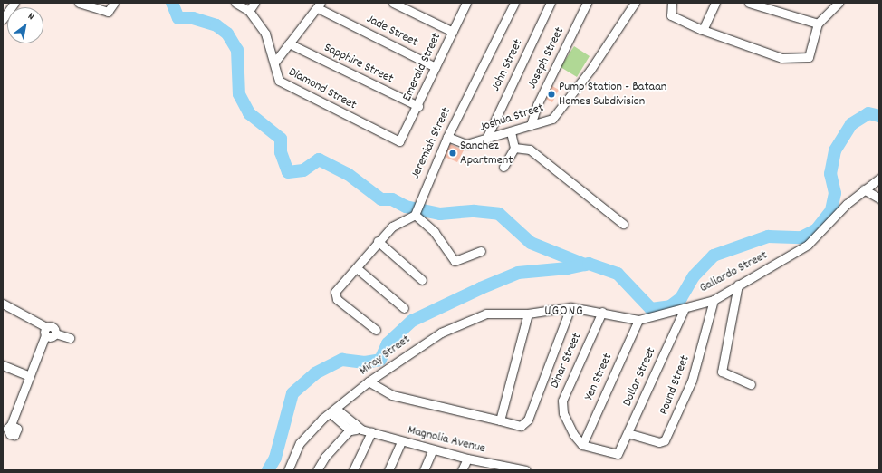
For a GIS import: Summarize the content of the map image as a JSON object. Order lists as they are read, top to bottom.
{
  "streets": {
    "street": [
      "Jade Street",
      "Joseph Street",
      "Sapphire Street",
      "John Street",
      "Emerald Street",
      "Diamond Street",
      "Joshua Street",
      "Jeremiah Street",
      "Gallardo Street",
      "Miray Street",
      "Dinar Street",
      "Yen Street",
      "Dollar Street",
      "Pound Street",
      "Magnolia Avenue"
    ]
  },
  "crossings": [
    ["Jade Street", "Emerald Street"],
    ["Joseph Street", "Joshua Street"],
    ["Sapphire Street", "Emerald Street"],
    ["John Street", "Joshua Street"],
    ["Emerald Street", "Diamond Street"],
    ["Joshua Street", "Jeremiah Street"],
    ["Gallardo Street", "Miray Street"],
    ["Gallardo Street", "Dinar Street"],
    ["Gallardo Street", "Yen Street"],
    ["Gallardo Street", "Dollar Street"],
    ["Gallardo Street", "Pound Street"],
    ["Miray Street", "Magnolia Avenue"],
    ["Dinar Street", "Yen Street"],
    ["Dinar Street", "Dollar Street"],
    ["Yen Street", "Dollar Street"],
    ["Dollar Street", "Pound Street"]
  ],
  "districts": ["UGONG"],
  "places": ["Pump Station - Bataan Homes Subdivision", "Sanchez Apartment"],
  "north": "top right"
}
